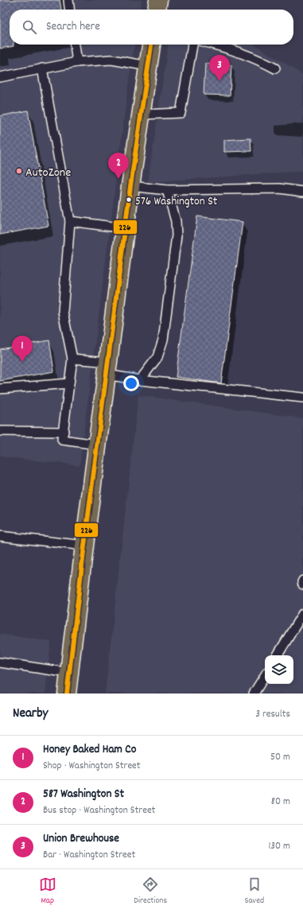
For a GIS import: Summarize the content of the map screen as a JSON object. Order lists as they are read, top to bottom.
{
  "places": ["AutoZone", "576 Washington St"],
  "lines": ["transit line 226"],
  "page": {
    "search": "Search here",
    "pins": ["3", "2", "1"],
    "heading": ["Nearby", "3 results"],
    "list": [
      {
        "mark": "1",
        "name": "Honey Baked Ham Co",
        "note": "Shop · Washington Street",
        "value": "50 m"
      },
      {
        "mark": "2",
        "name": "587 Washington St",
        "note": "Bus stop · Washington Street",
        "value": "80 m"
      },
      {
        "mark": "3",
        "name": "Union Brewhouse",
        "note": "Bar · Washington Street",
        "value": "130 m"
      }
    ],
    "nav": ["Map", "Directions", "Saved"]
  }
}
